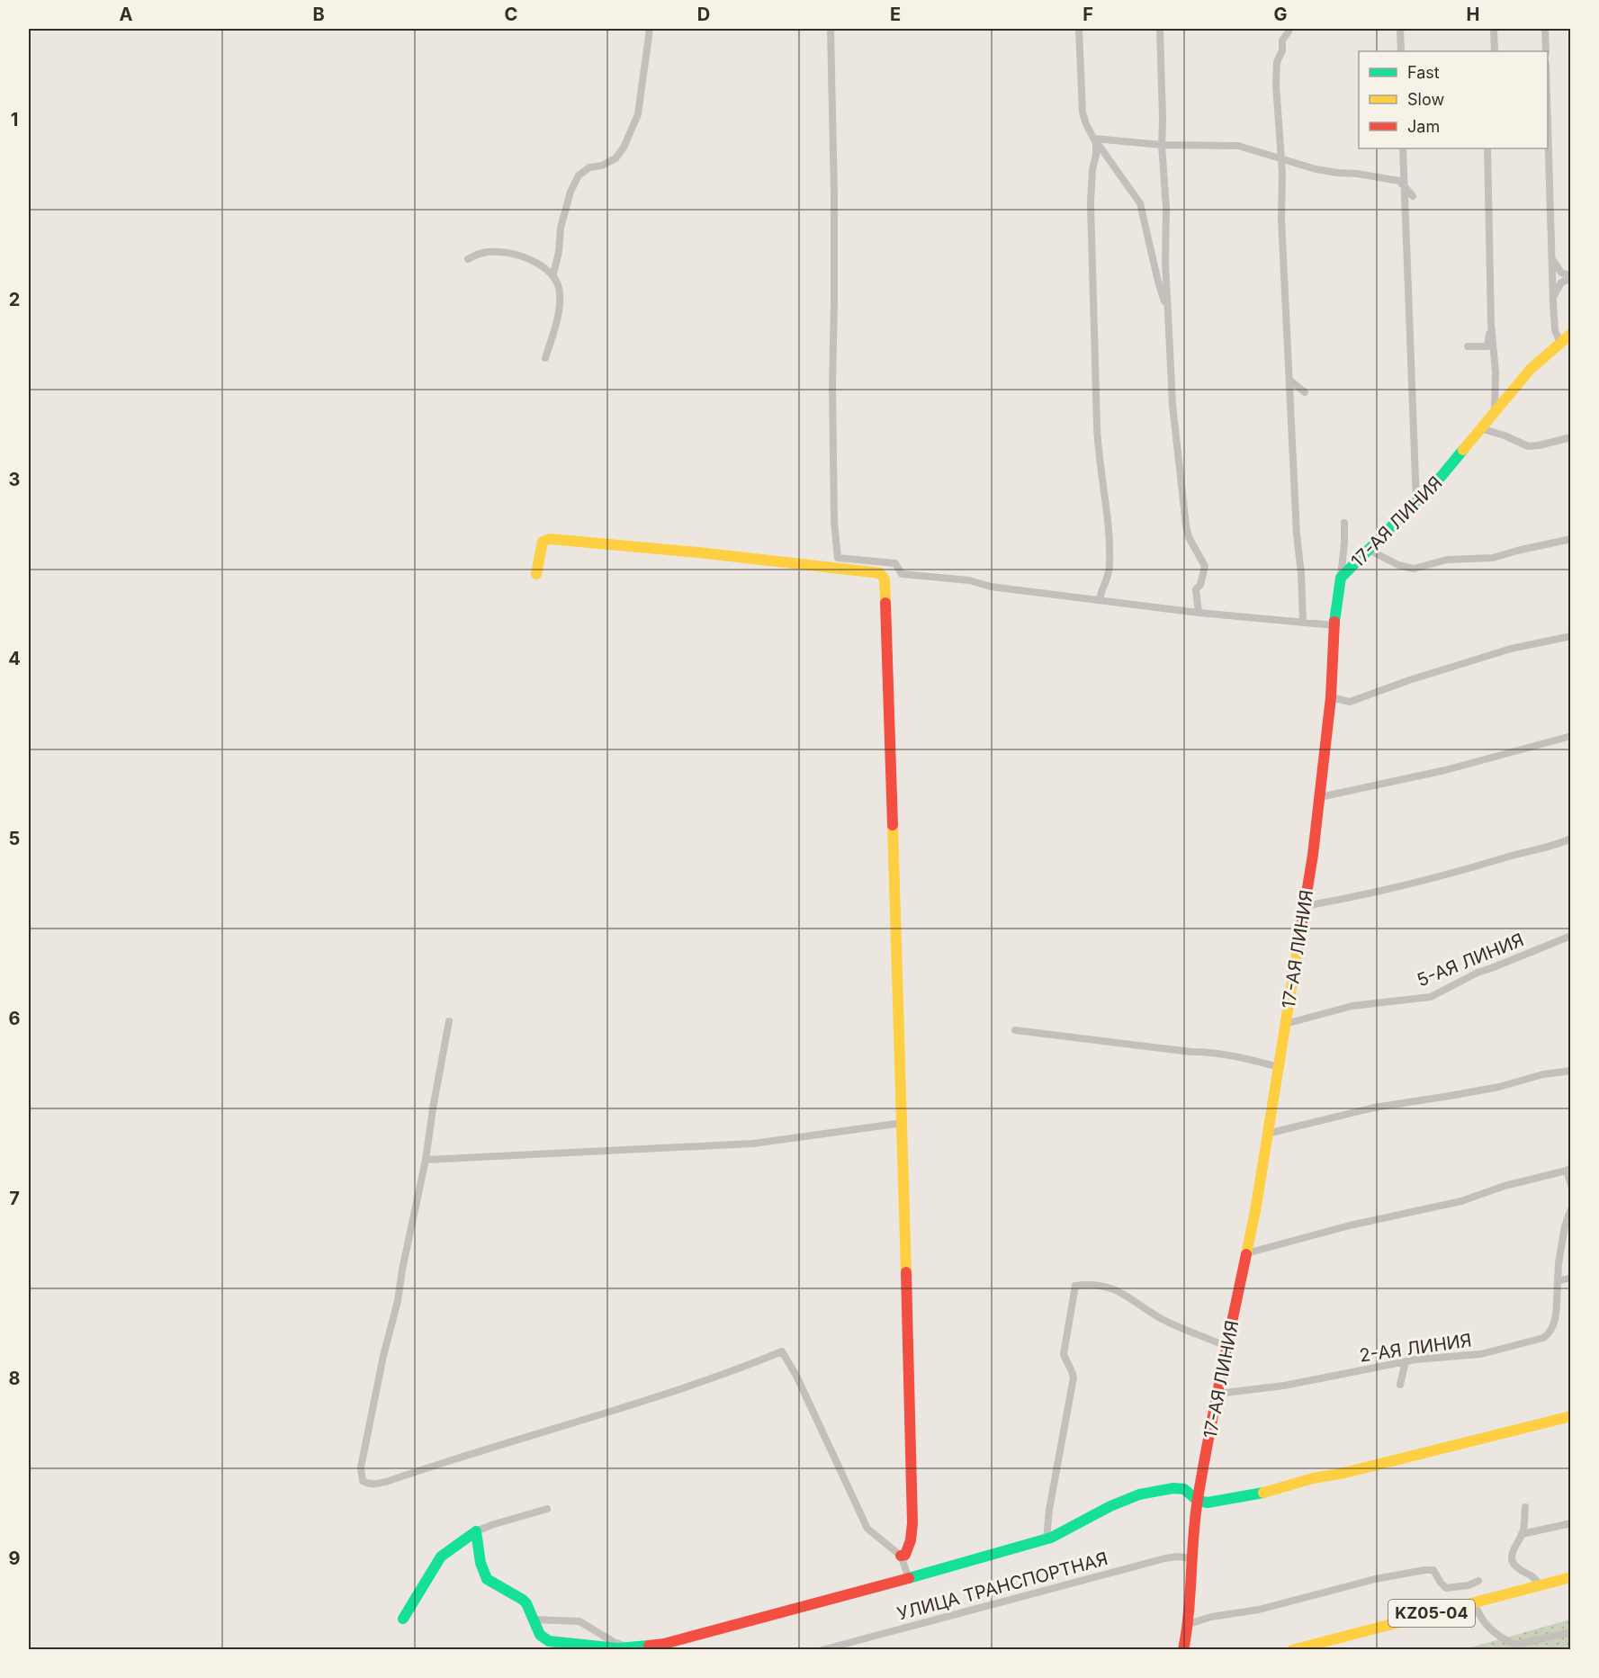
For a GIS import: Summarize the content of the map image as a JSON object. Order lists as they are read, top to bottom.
{
  "streets": {
    "street": [
      "17-АЯ ЛИНИЯ",
      "5-АЯ ЛИНИЯ",
      "2-АЯ ЛИНИЯ",
      "УЛИЦА ТРАНСПОРТНАЯ",
      "KZ05-04"
    ]
  },
  "crossings": [
    ["17-АЯ ЛИНИЯ", "5-АЯ ЛИНИЯ"],
    ["17-АЯ ЛИНИЯ", "2-АЯ ЛИНИЯ"],
    ["17-АЯ ЛИНИЯ", "УЛИЦА ТРАНСПОРТНАЯ"]
  ],
  "legend": ["Fast", "Slow", "Jam"],
  "grid": {
    "columns": [
      "A",
      "B",
      "C",
      "D",
      "E",
      "F",
      "G",
      "H"
    ],
    "rows": [
      "1",
      "2",
      "3",
      "4",
      "5",
      "6",
      "7",
      "8",
      "9"
    ]
  }
}
